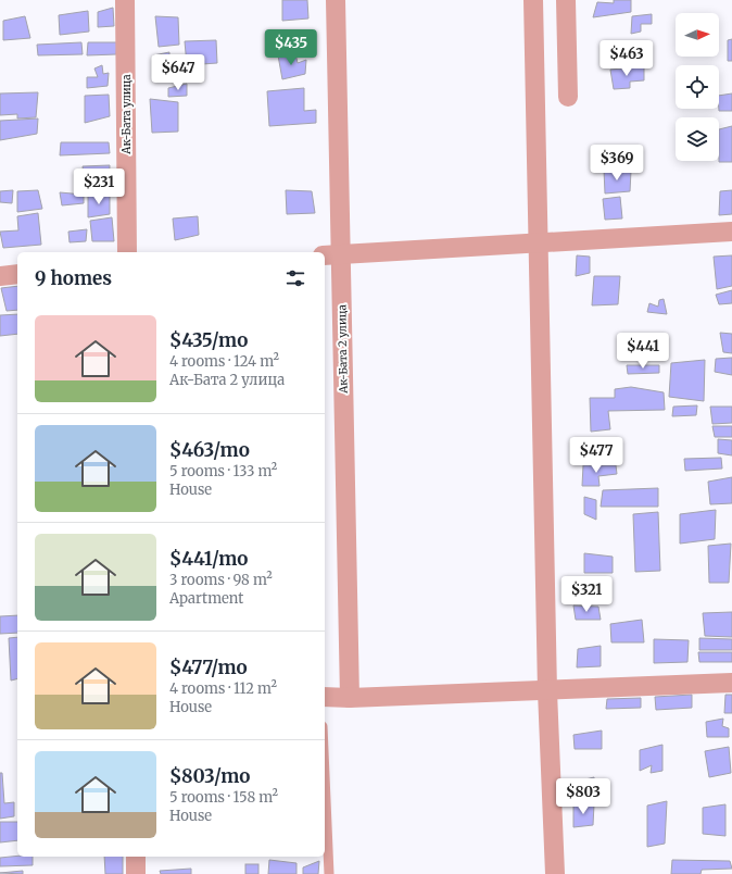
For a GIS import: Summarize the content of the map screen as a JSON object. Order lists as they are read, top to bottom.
{
  "streets": {
    "street": ["Ак-Бата улица", "Ак-Бата 2 улица"]
  },
  "north": "right",
  "page": {
    "price": [
      "$435",
      "$463",
      "$647",
      "$369",
      "$231",
      "$441",
      "$477",
      "$321",
      "$803"
    ],
    "heading": "9 homes",
    "list": [
      {
        "name": "$435/mo",
        "note": "4 rooms · 124 m² · Ак-Бата 2 улица"
      },
      {
        "name": "$463/mo",
        "note": "5 rooms · 133 m² · House"
      },
      {
        "name": "$441/mo",
        "note": "3 rooms · 98 m² · Apartment"
      },
      {
        "name": "$477/mo",
        "note": "4 rooms · 112 m² · House"
      },
      {
        "name": "$803/mo",
        "note": "5 rooms · 158 m² · House"
      }
    ]
  }
}
